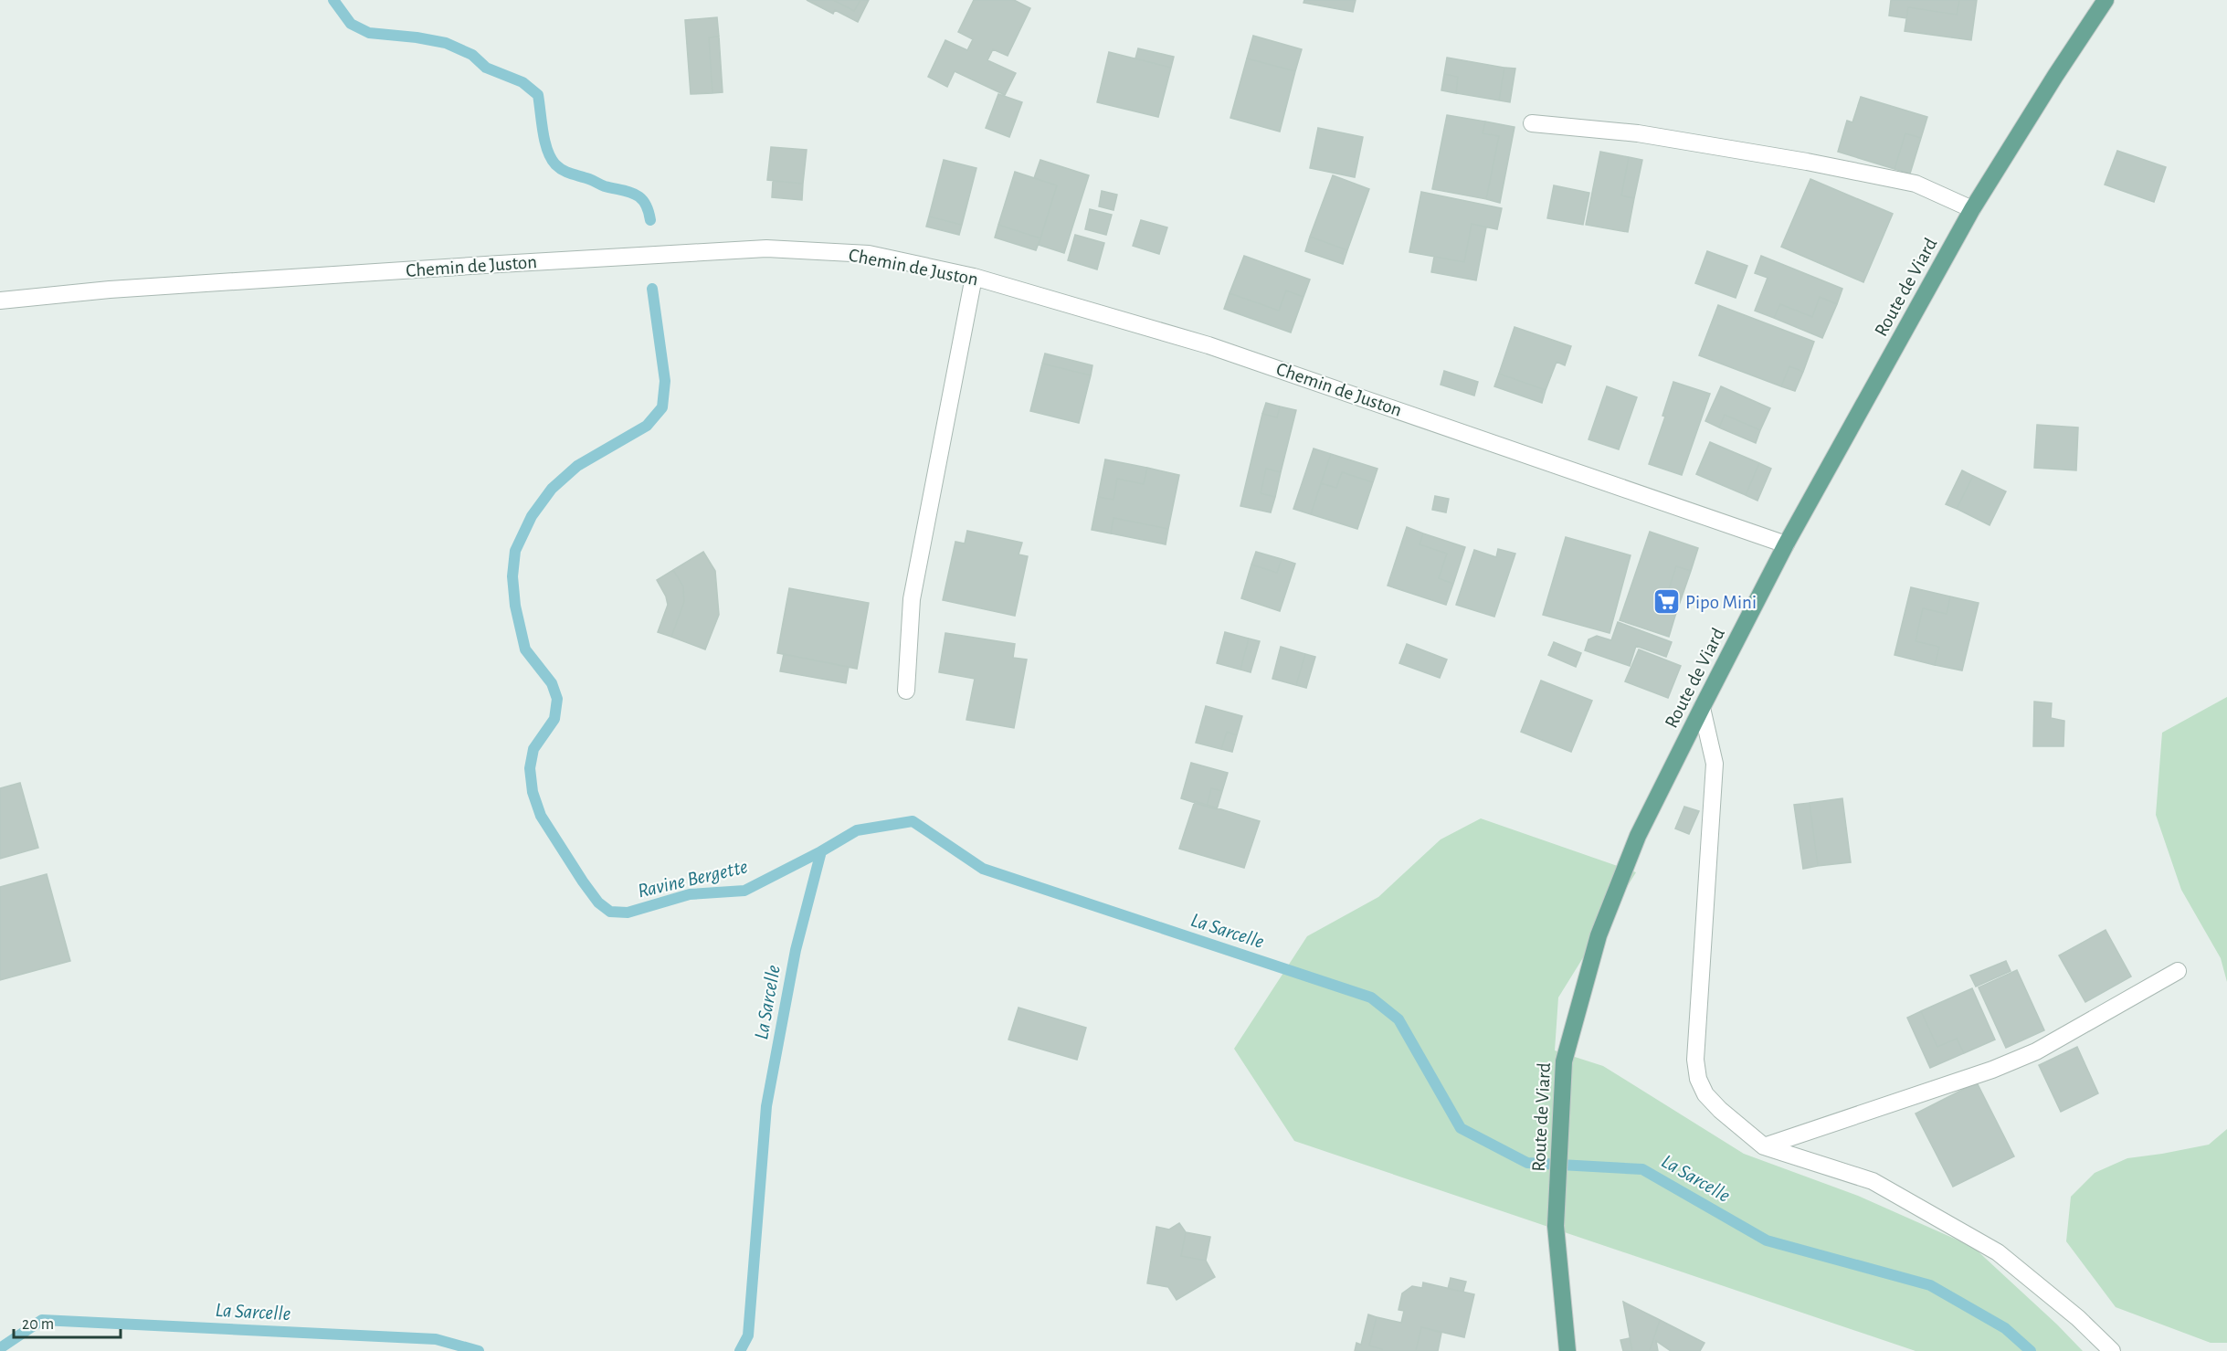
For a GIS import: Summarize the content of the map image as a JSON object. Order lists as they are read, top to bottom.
{
  "streets": {
    "main road": ["Route de Viard"],
    "street": ["Chemin de Juston"]
  },
  "crossings": [
    ["Chemin de Juston", "Route de Viard"]
  ],
  "water": ["Ravine Bergette", "La Sarcelle"],
  "places": {
    "supermarket": ["Pipo Mini"]
  },
  "scale_bar": "20 m"
}
